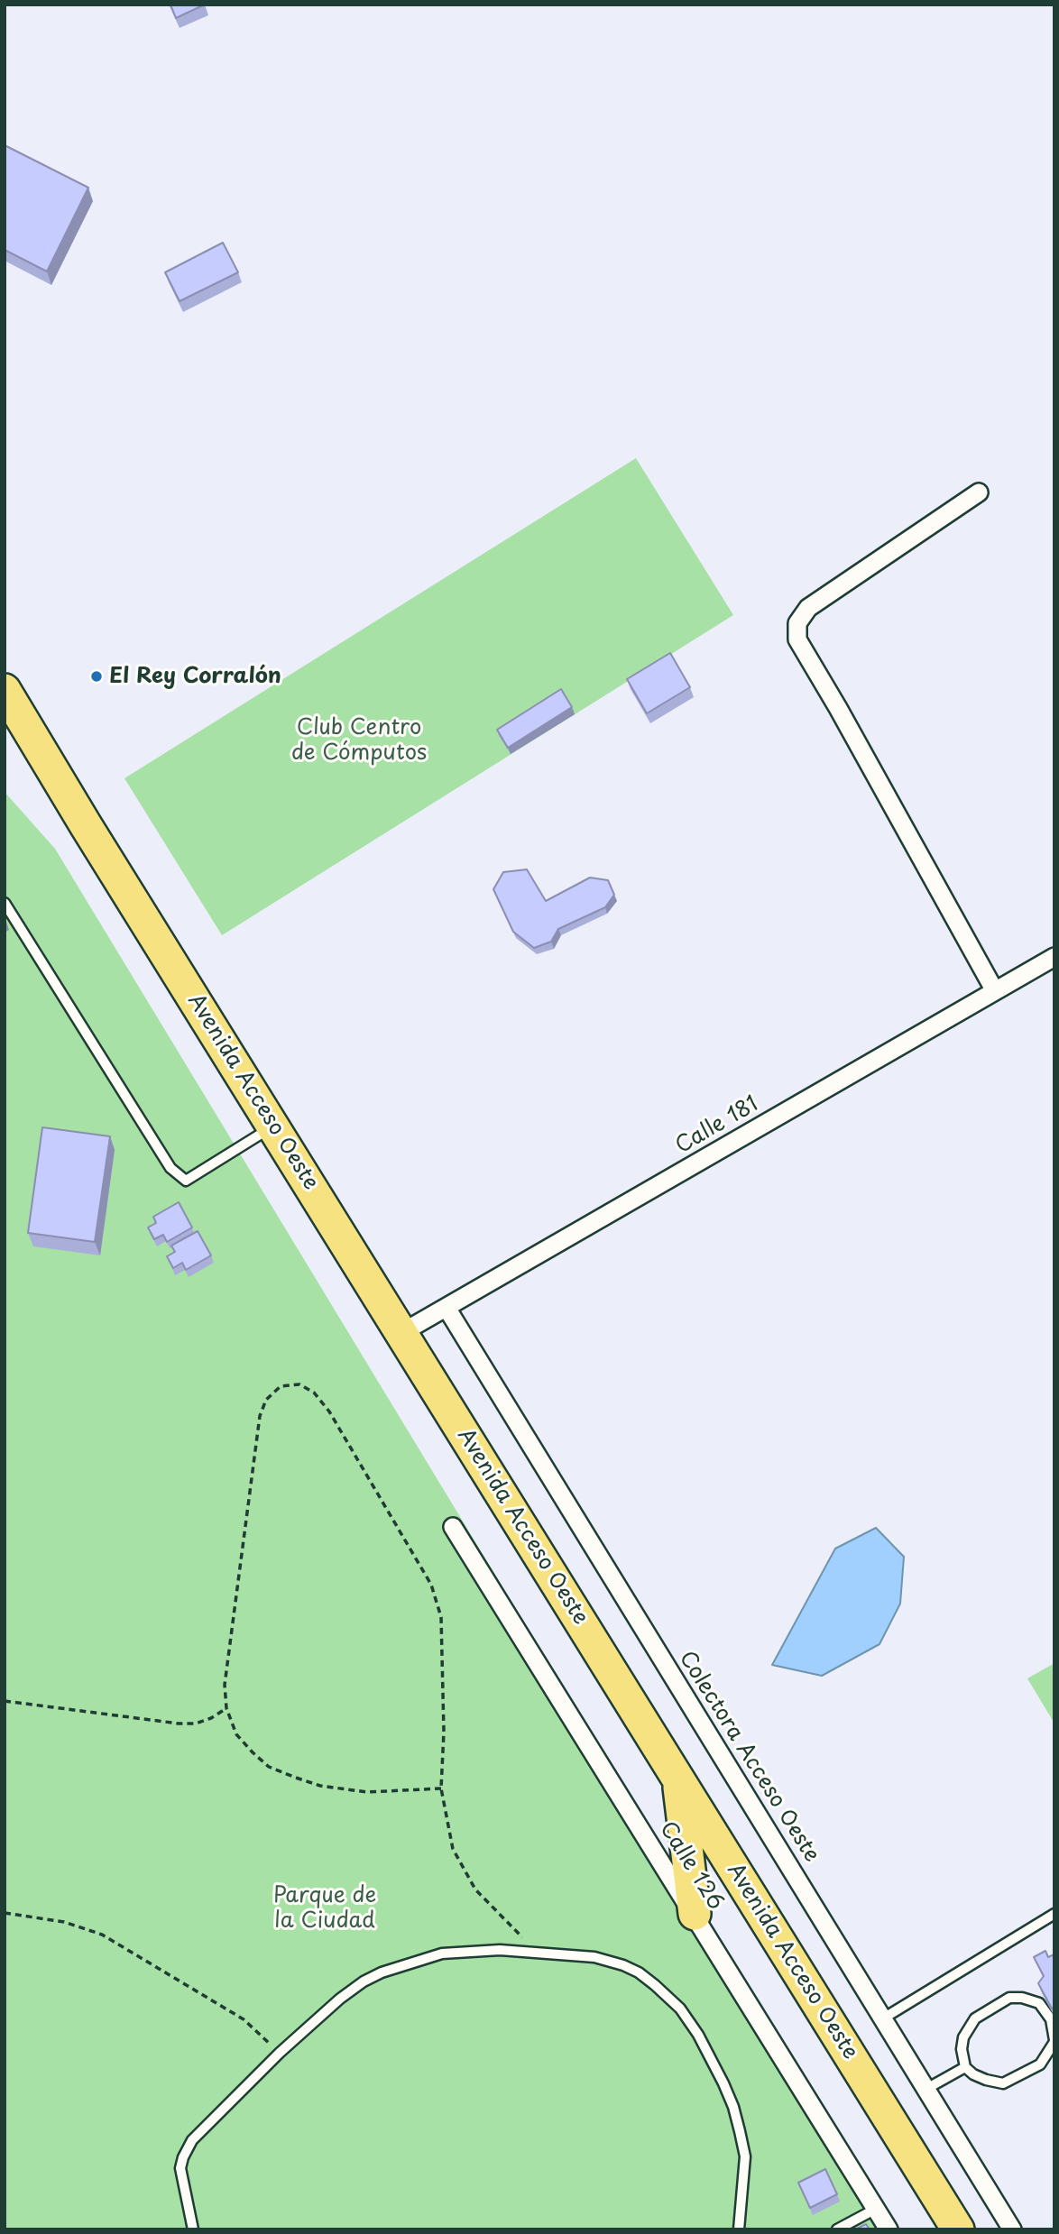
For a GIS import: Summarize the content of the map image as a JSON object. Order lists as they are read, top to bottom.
{
  "streets": {
    "highway": ["Avenida Acceso Oeste"],
    "street": ["Calle 181", "Colectora Acceso Oeste", "Calle 126"]
  },
  "crossings": [
    ["Avenida Acceso Oeste", "Calle 181"],
    ["Calle 181", "Colectora Acceso Oeste"]
  ],
  "parks": ["Club Centro de Cómputos", "Parque de la Ciudad"],
  "places": ["El Rey Corralón"]
}
